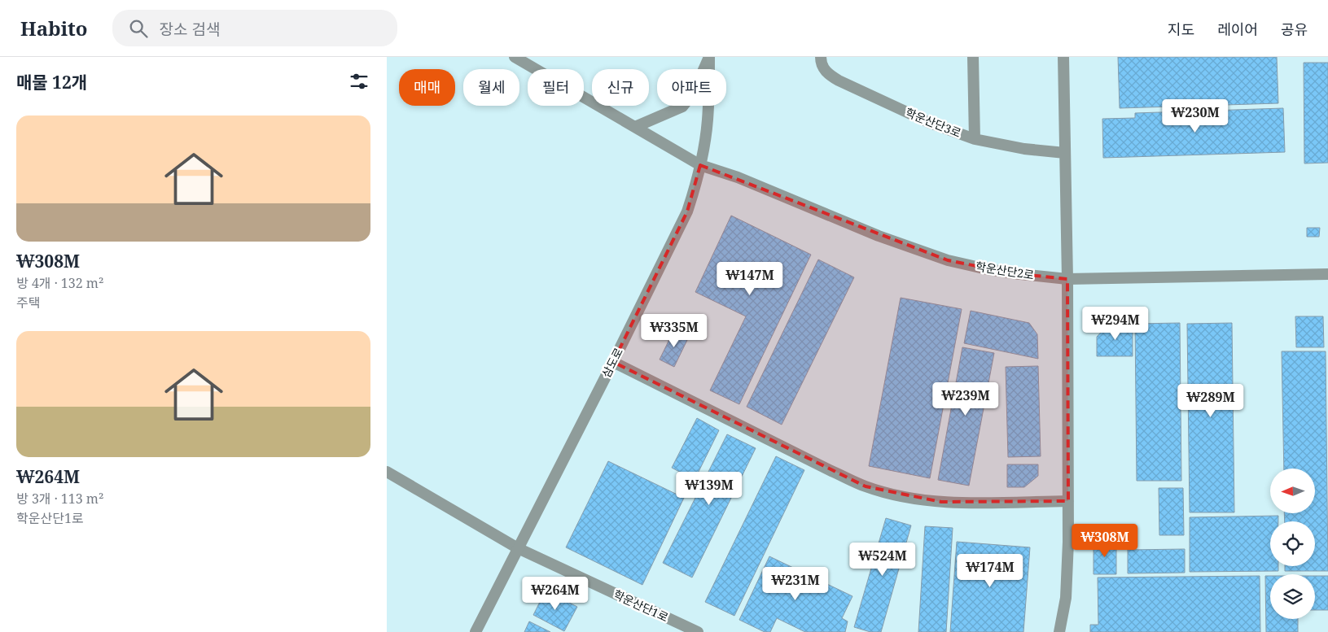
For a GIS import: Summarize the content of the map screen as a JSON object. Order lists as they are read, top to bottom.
{
  "streets": {
    "street": [
      "학운산단3로",
      "학운산단2로",
      "삼도로",
      "학운산단1로"
    ]
  },
  "crossings": [
    ["학운산단2로", "삼도로"],
    ["삼도로", "학운산단1로"]
  ],
  "north": "left",
  "page": {
    "header": "Habito",
    "search": "장소 검색",
    "nav": ["지도", "레이어", "공유"],
    "heading": "매물 12개",
    "chip": [
      "매매",
      "월세",
      "필터",
      "신규",
      "아파트"
    ],
    "price": [
      "₩230M",
      "₩147M",
      "₩294M",
      "₩335M",
      "₩239M",
      "₩289M",
      "₩139M",
      "₩308M",
      "₩524M",
      "₩174M",
      "₩231M",
      "₩264M"
    ],
    "list": [
      {
        "name": "₩308M",
        "note": "방 4개 · 132 m² · 주택"
      },
      {
        "name": "₩264M",
        "note": "방 3개 · 113 m² · 학운산단1로"
      }
    ]
  }
}
